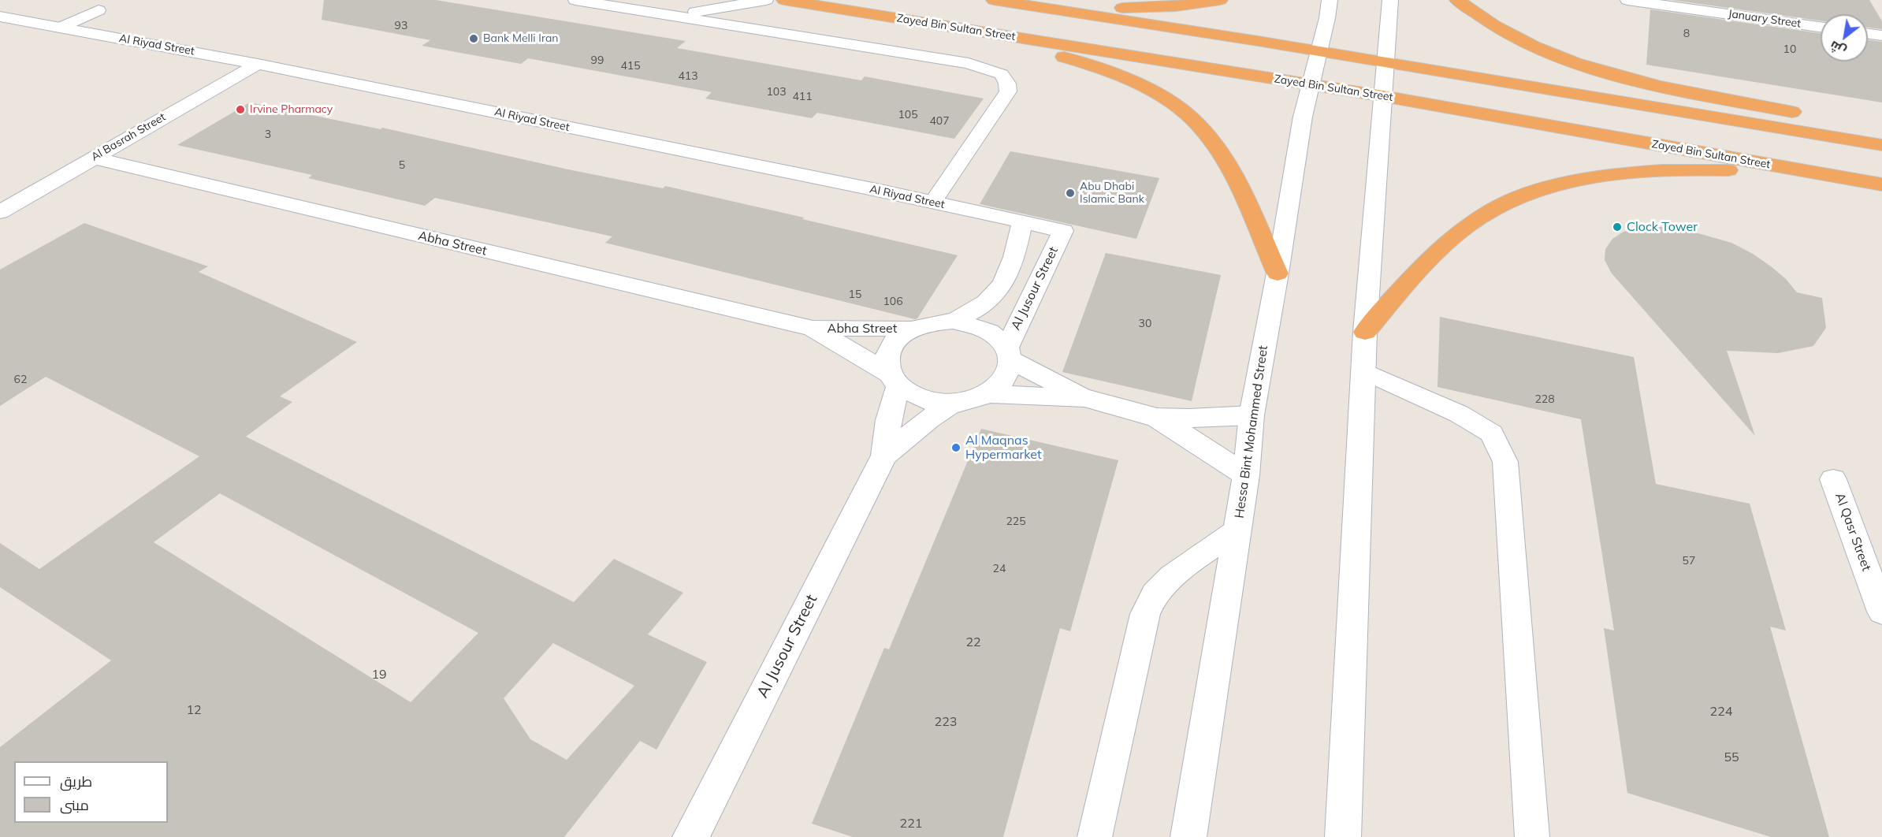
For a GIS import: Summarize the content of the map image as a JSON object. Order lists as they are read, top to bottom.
{
  "streets": {
    "highway": ["Zayed Bin Sultan Street"],
    "street": [
      "Al Riyad Street",
      "Al Basrah Street",
      "Abha Street",
      "Al Jusour Street",
      "Hessa Bint Mohammed Street"
    ],
    "lane": ["January Street", "Al Qasr Street"]
  },
  "crossings": [
    ["Zayed Bin Sultan Street", "Hessa Bint Mohammed Street"],
    ["Al Riyad Street", "Al Basrah Street"],
    ["Al Riyad Street", "Al Jusour Street"],
    ["Al Basrah Street", "Abha Street"],
    ["Abha Street", "Al Jusour Street"]
  ],
  "places": [
    "Bank Melli Iran",
    "Irvine Pharmacy",
    "Abu Dhabi Islamic Bank",
    "Clock Tower",
    "Al Maqnas Hypermarket"
  ],
  "house_numbers": [
    "93",
    "8",
    "10",
    "99",
    "415",
    "413",
    "103",
    "411",
    "105",
    "407",
    "3",
    "5",
    "15",
    "106",
    "30",
    "62",
    "228",
    "225",
    "57",
    "24",
    "22",
    "19",
    "12",
    "224",
    "223",
    "55",
    "221"
  ],
  "legend": ["طريق", "مبنى"],
  "north": "bottom left"
}
